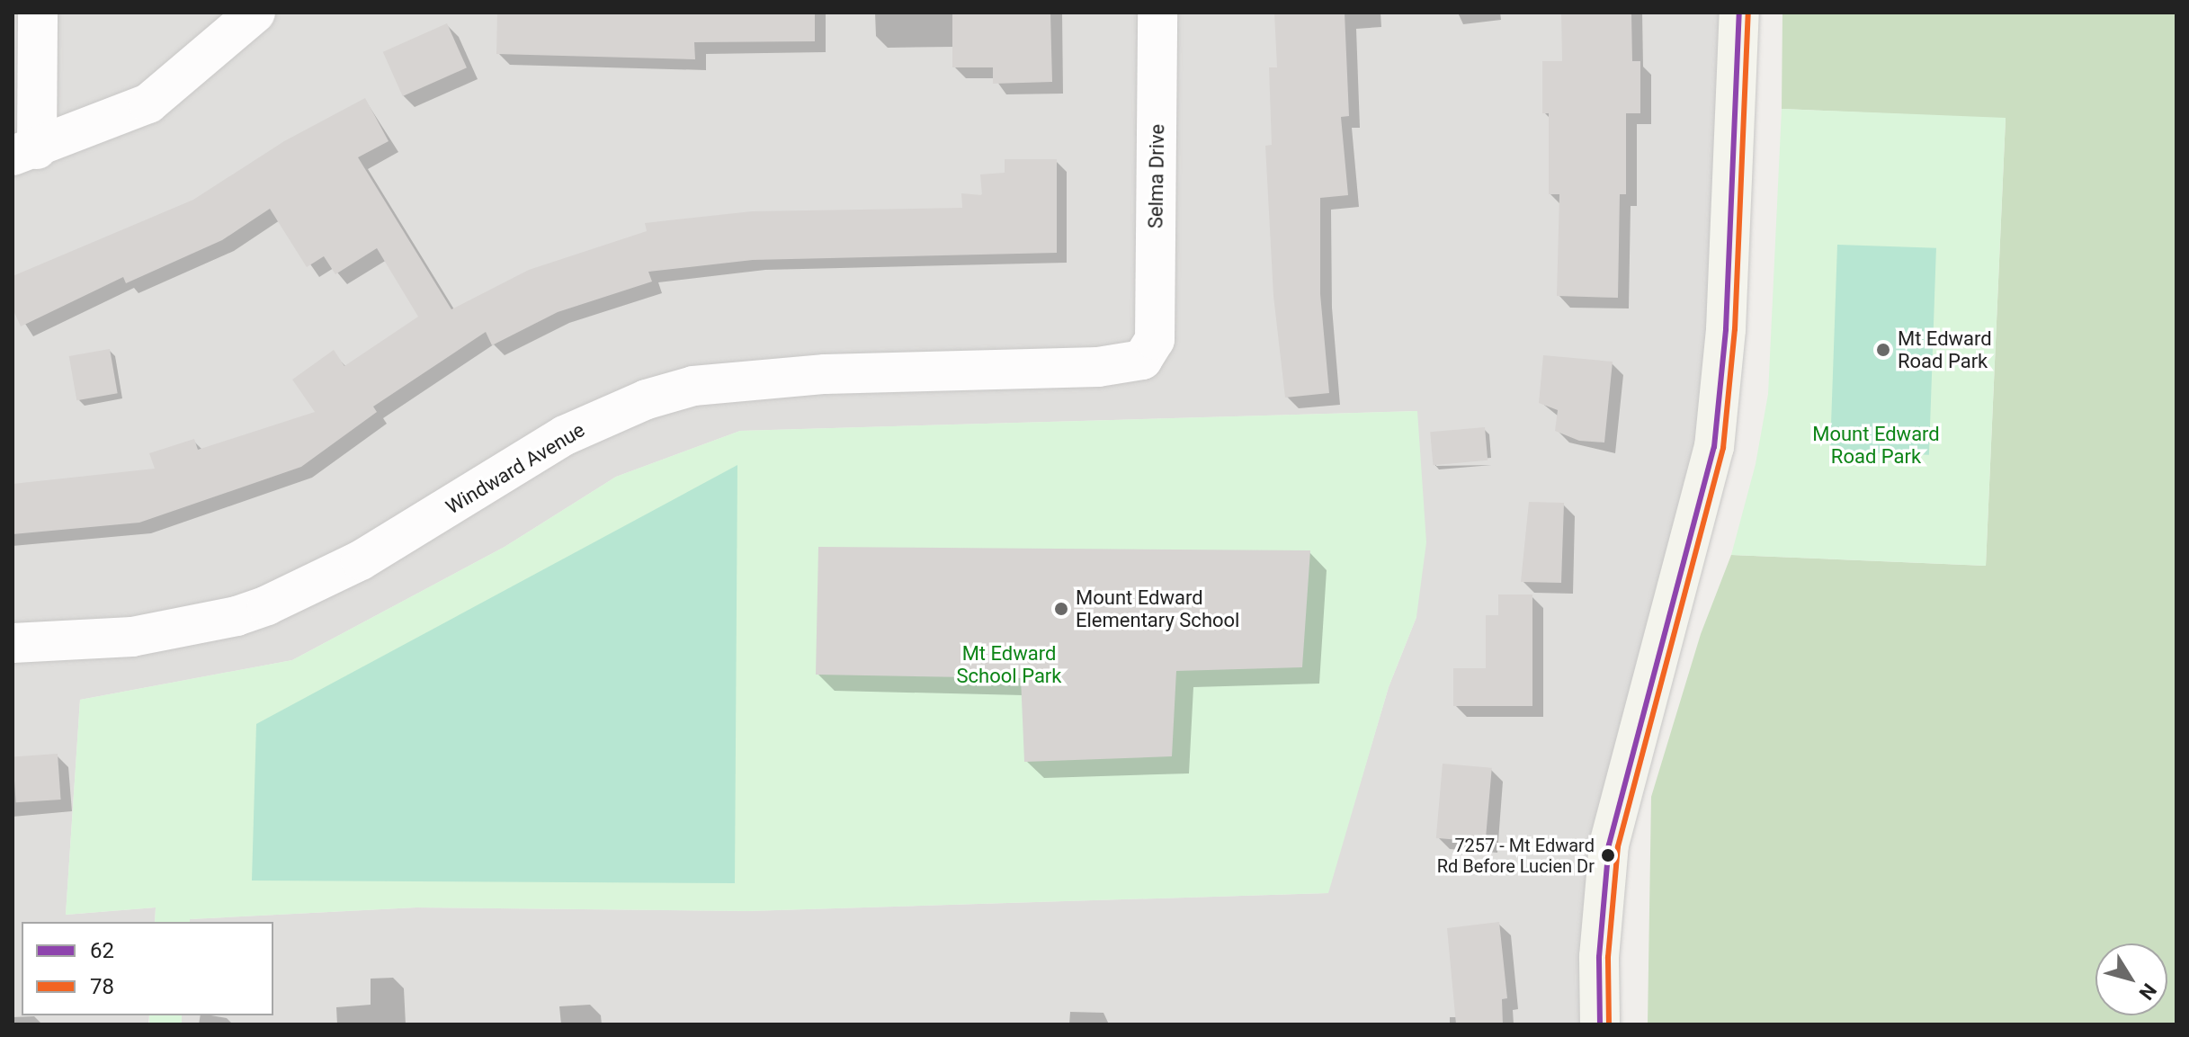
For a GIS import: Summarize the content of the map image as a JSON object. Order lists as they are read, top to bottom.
{
  "streets": {
    "street": ["Selma Drive", "Windward Avenue"]
  },
  "crossings": [
    ["Selma Drive", "Windward Avenue"]
  ],
  "parks": ["Mount Edward Road Park", "Mt Edward School Park"],
  "places": ["Mt Edward Road Park", "Mount Edward Elementary School", "7257 - Mt Edward Rd Before Lucien Dr"],
  "lines": ["transit line 62", "transit line 78"],
  "legend": ["62", "78"],
  "north": "bottom right"
}
